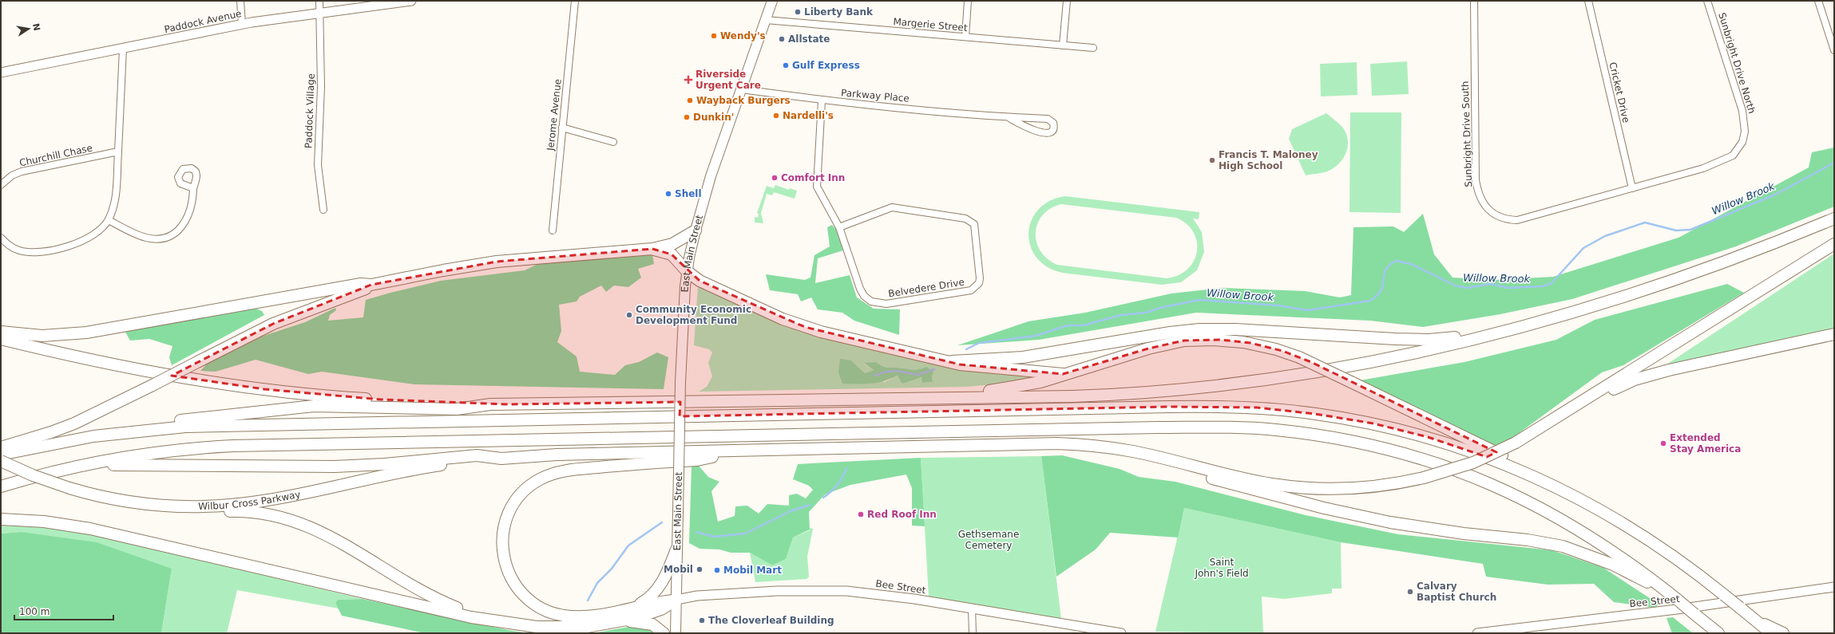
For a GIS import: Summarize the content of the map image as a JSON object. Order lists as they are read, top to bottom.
{
  "streets": {
    "highway": ["Wilbur Cross Parkway"],
    "main road": ["East Main Street"],
    "street": [
      "Paddock Avenue",
      "Margerie Street",
      "Sunbright Drive North",
      "Cricket Drive",
      "Parkway Place",
      "Paddock Village",
      "Jerome Avenue",
      "Sunbright Drive South",
      "Churchill Chase",
      "Belvedere Drive",
      "Bee Street"
    ]
  },
  "crossings": [
    ["Paddock Avenue", "Paddock Village"],
    ["Margerie Street", "East Main Street"],
    ["Sunbright Drive North", "Cricket Drive"],
    ["Sunbright Drive North", "Sunbright Drive South"],
    ["Cricket Drive", "Sunbright Drive South"],
    ["Parkway Place", "East Main Street"],
    ["Parkway Place", "Belvedere Drive"],
    ["East Main Street", "Bee Street"]
  ],
  "water": ["Willow Brook"],
  "parks": ["Gethsemane Cemetery", "Saint John's Field"],
  "places": {
    "other": [
      "Liberty Bank",
      "Wendy's",
      "Allstate",
      "Gulf Express",
      "Wayback Burgers",
      "Nardelli's",
      "Dunkin'",
      "Francis T. Maloney High School",
      "Comfort Inn",
      "Shell",
      "Community Economic Development Fund",
      "Extended Stay America",
      "Red Roof Inn",
      "Mobil",
      "Mobil Mart",
      "Calvary Baptist Church",
      "The Cloverleaf Building"
    ],
    "health": ["Riverside Urgent Care"]
  },
  "scale_bar": "100 m",
  "north": "right"
}
